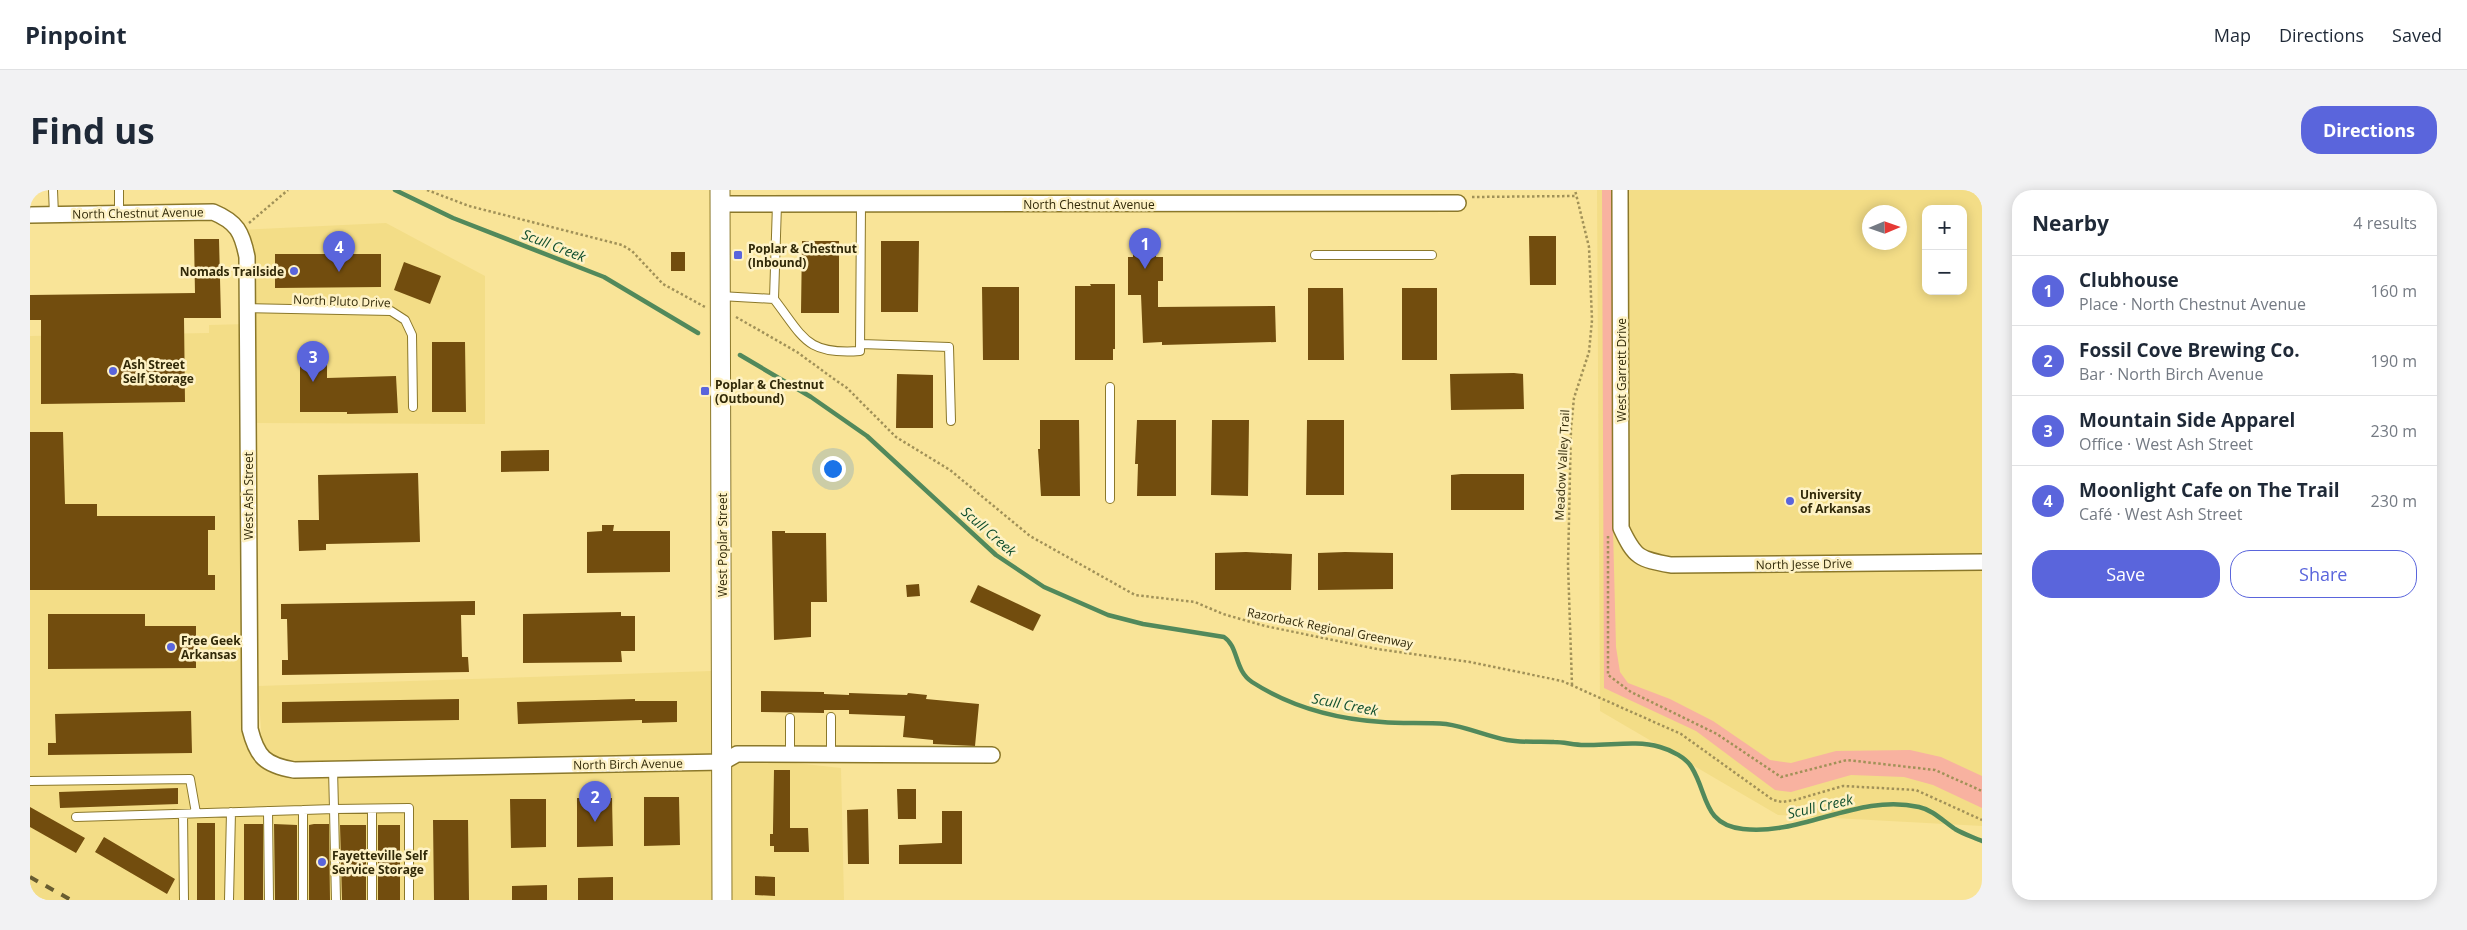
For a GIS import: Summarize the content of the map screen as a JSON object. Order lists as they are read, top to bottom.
{
  "streets": {
    "street": [
      "North Chestnut Avenue",
      "West Garrett Drive",
      "West Ash Street",
      "West Poplar Street",
      "North Jesse Drive",
      "North Birch Avenue"
    ],
    "lane": ["North Pluto Drive"],
    "path": ["Meadow Valley Trail", "Razorback Regional Greenway"]
  },
  "crossings": [
    ["North Chestnut Avenue", "West Ash Street"],
    ["North Chestnut Avenue", "West Poplar Street"],
    ["North Pluto Drive", "West Ash Street"],
    ["West Garrett Drive", "North Jesse Drive"],
    ["Meadow Valley Trail", "Razorback Regional Greenway"],
    ["West Ash Street", "North Birch Avenue"],
    ["West Poplar Street", "Razorback Regional Greenway"],
    ["West Poplar Street", "North Birch Avenue"]
  ],
  "water": ["Scull Creek"],
  "places": {
    "transit": ["Poplar & Chestnut (Inbound)", "Poplar & Chestnut (Outbound)"],
    "other": [
      "Nomads Trailside",
      "Ash Street Self Storage",
      "University of Arkansas",
      "Free Geek Arkansas",
      "Fayetteville Self Service Storage"
    ]
  },
  "north": "right",
  "page": {
    "header": "Pinpoint",
    "nav": ["Map", "Directions", "Saved"],
    "buttons": [
      "Directions",
      ["Save", "Share"]
    ],
    "title": "Find us",
    "heading": ["Nearby", "4 results"],
    "map_buttons": ["+", "−"],
    "pins": [
      "1",
      "4",
      "3",
      "2"
    ],
    "list": [
      {
        "mark": "1",
        "name": "Clubhouse",
        "note": "Place · North Chestnut Avenue",
        "value": "160 m"
      },
      {
        "mark": "2",
        "name": "Fossil Cove Brewing Co.",
        "note": "Bar · North Birch Avenue",
        "value": "190 m"
      },
      {
        "mark": "3",
        "name": "Mountain Side Apparel",
        "note": "Office · West Ash Street",
        "value": "230 m"
      },
      {
        "mark": "4",
        "name": "Moonlight Cafe on The Trail",
        "note": "Café · West Ash Street",
        "value": "230 m"
      }
    ]
  }
}
